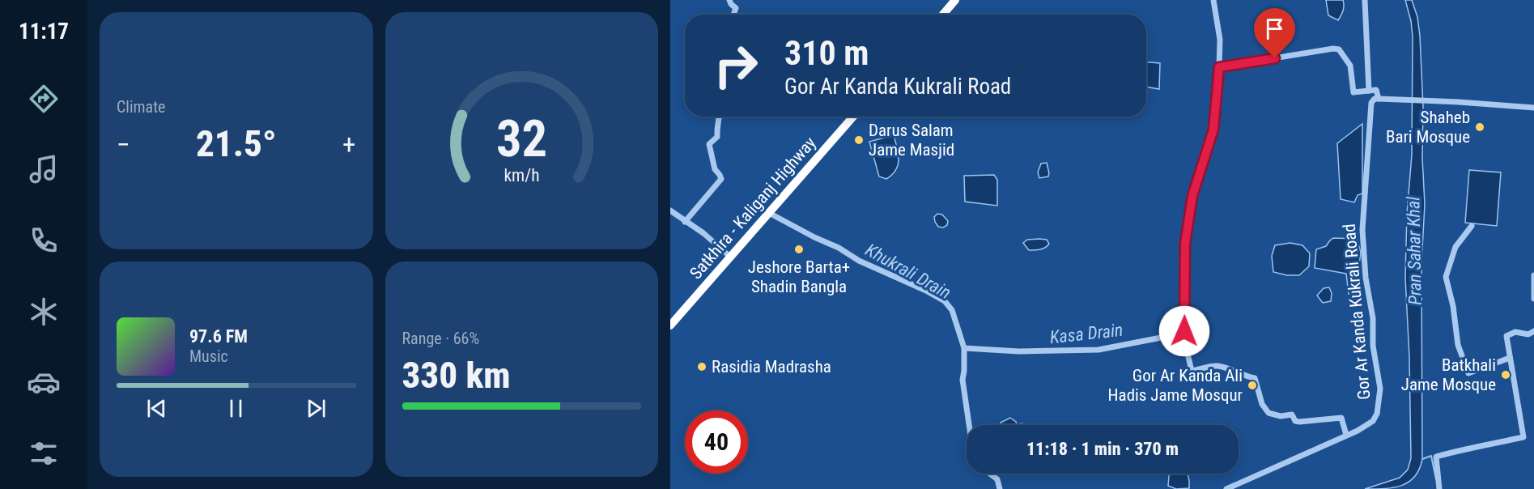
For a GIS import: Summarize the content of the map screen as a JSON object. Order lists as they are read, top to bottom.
{
  "streets": {
    "highway": ["Satkhira - Kaliganj Highway"],
    "street": ["Gor Ar Kanda Kukrali Road"]
  },
  "water": ["Pran Sahar Khal", "Khukrali Drain", "Kasa Drain"],
  "places": [
    "Shaheb Bari Mosque",
    "Darus Salam Jame Masjid",
    "Jeshore Barta+ Shadin Bangla",
    "Rasidia Madrasha",
    "Batkhali Jame Mosque",
    "Gor Ar Kanda Ali Hadis Jame Mosqur"
  ],
  "page": {
    "tabs": "11:17",
    "tile": [
      "Climate",
      ["Range · 66%", "330 km"]
    ],
    "turn": ["310 m", "Gor Ar Kanda Kukrali Road"],
    "heat": ["−", "21.5°", "+"],
    "song": ["97.6 FM", "Music"],
    "limit": "40",
    "trip": "11:18 · 1 min · 370 m",
    "gauge": ["32", "km/h"]
  }
}
